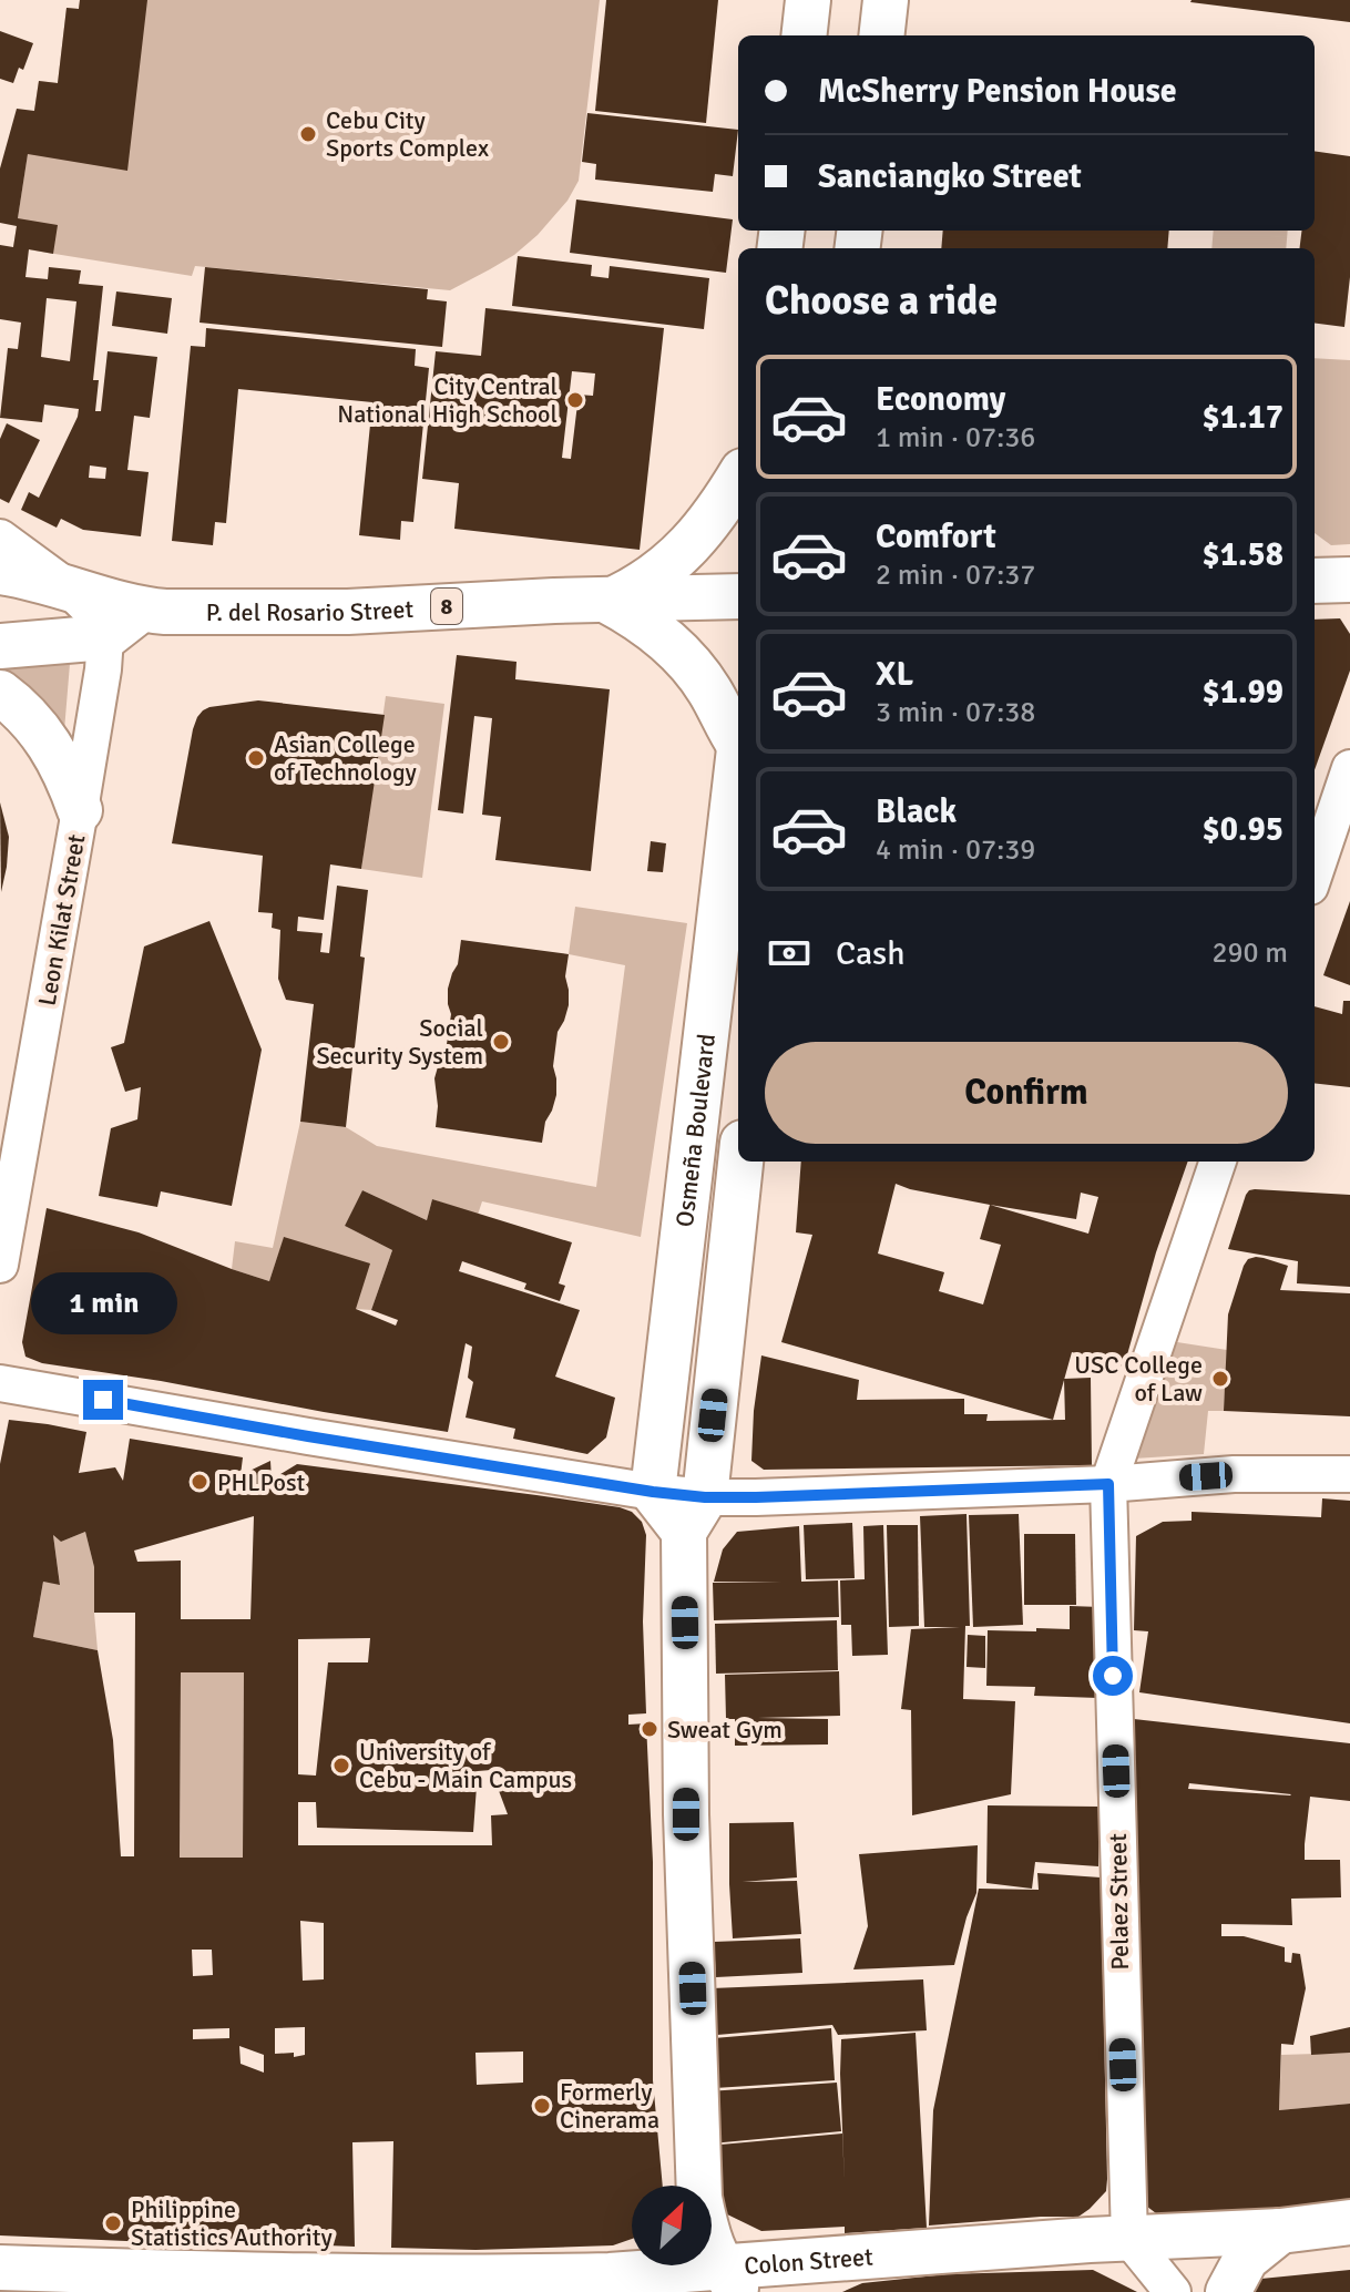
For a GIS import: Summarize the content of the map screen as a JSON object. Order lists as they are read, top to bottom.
{
  "streets": {
    "main road": [
      "8",
      "P. del Rosario Street",
      "Osmeña Boulevard",
      "Colon Street"
    ],
    "street": ["Leon Kilat Street", "Pelaez Street"]
  },
  "crossings": [
    ["8", "P. del Rosario Street"],
    ["Osmeña Boulevard", "Colon Street"],
    ["Pelaez Street", "Colon Street"]
  ],
  "places": [
    "Cebu City Sports Complex",
    "City Central National High School",
    "Asian College of Technology",
    "Social Security System",
    "USC College of Law",
    "PHLPost",
    "Sweat Gym",
    "University of Cebu - Main Campus",
    "Formerly Cinerama",
    "Philippine Statistics Authority"
  ],
  "north": "top right",
  "page": {
    "banner": ["McSherry Pension House", "Sanciangko Street"],
    "heading": "Choose a ride",
    "list": [
      {
        "name": "Economy",
        "note": "1 min · 07:36",
        "value": "$1.17"
      },
      {
        "name": "Comfort",
        "note": "2 min · 07:37",
        "value": "$1.58"
      },
      {
        "name": "XL",
        "note": "3 min · 07:38",
        "value": "$1.99"
      },
      {
        "name": "Black",
        "note": "4 min · 07:39",
        "value": "$0.95"
      }
    ],
    "pay": ["Cash", "290 m"],
    "buttons": "Confirm",
    "bubble": "1 min"
  }
}
